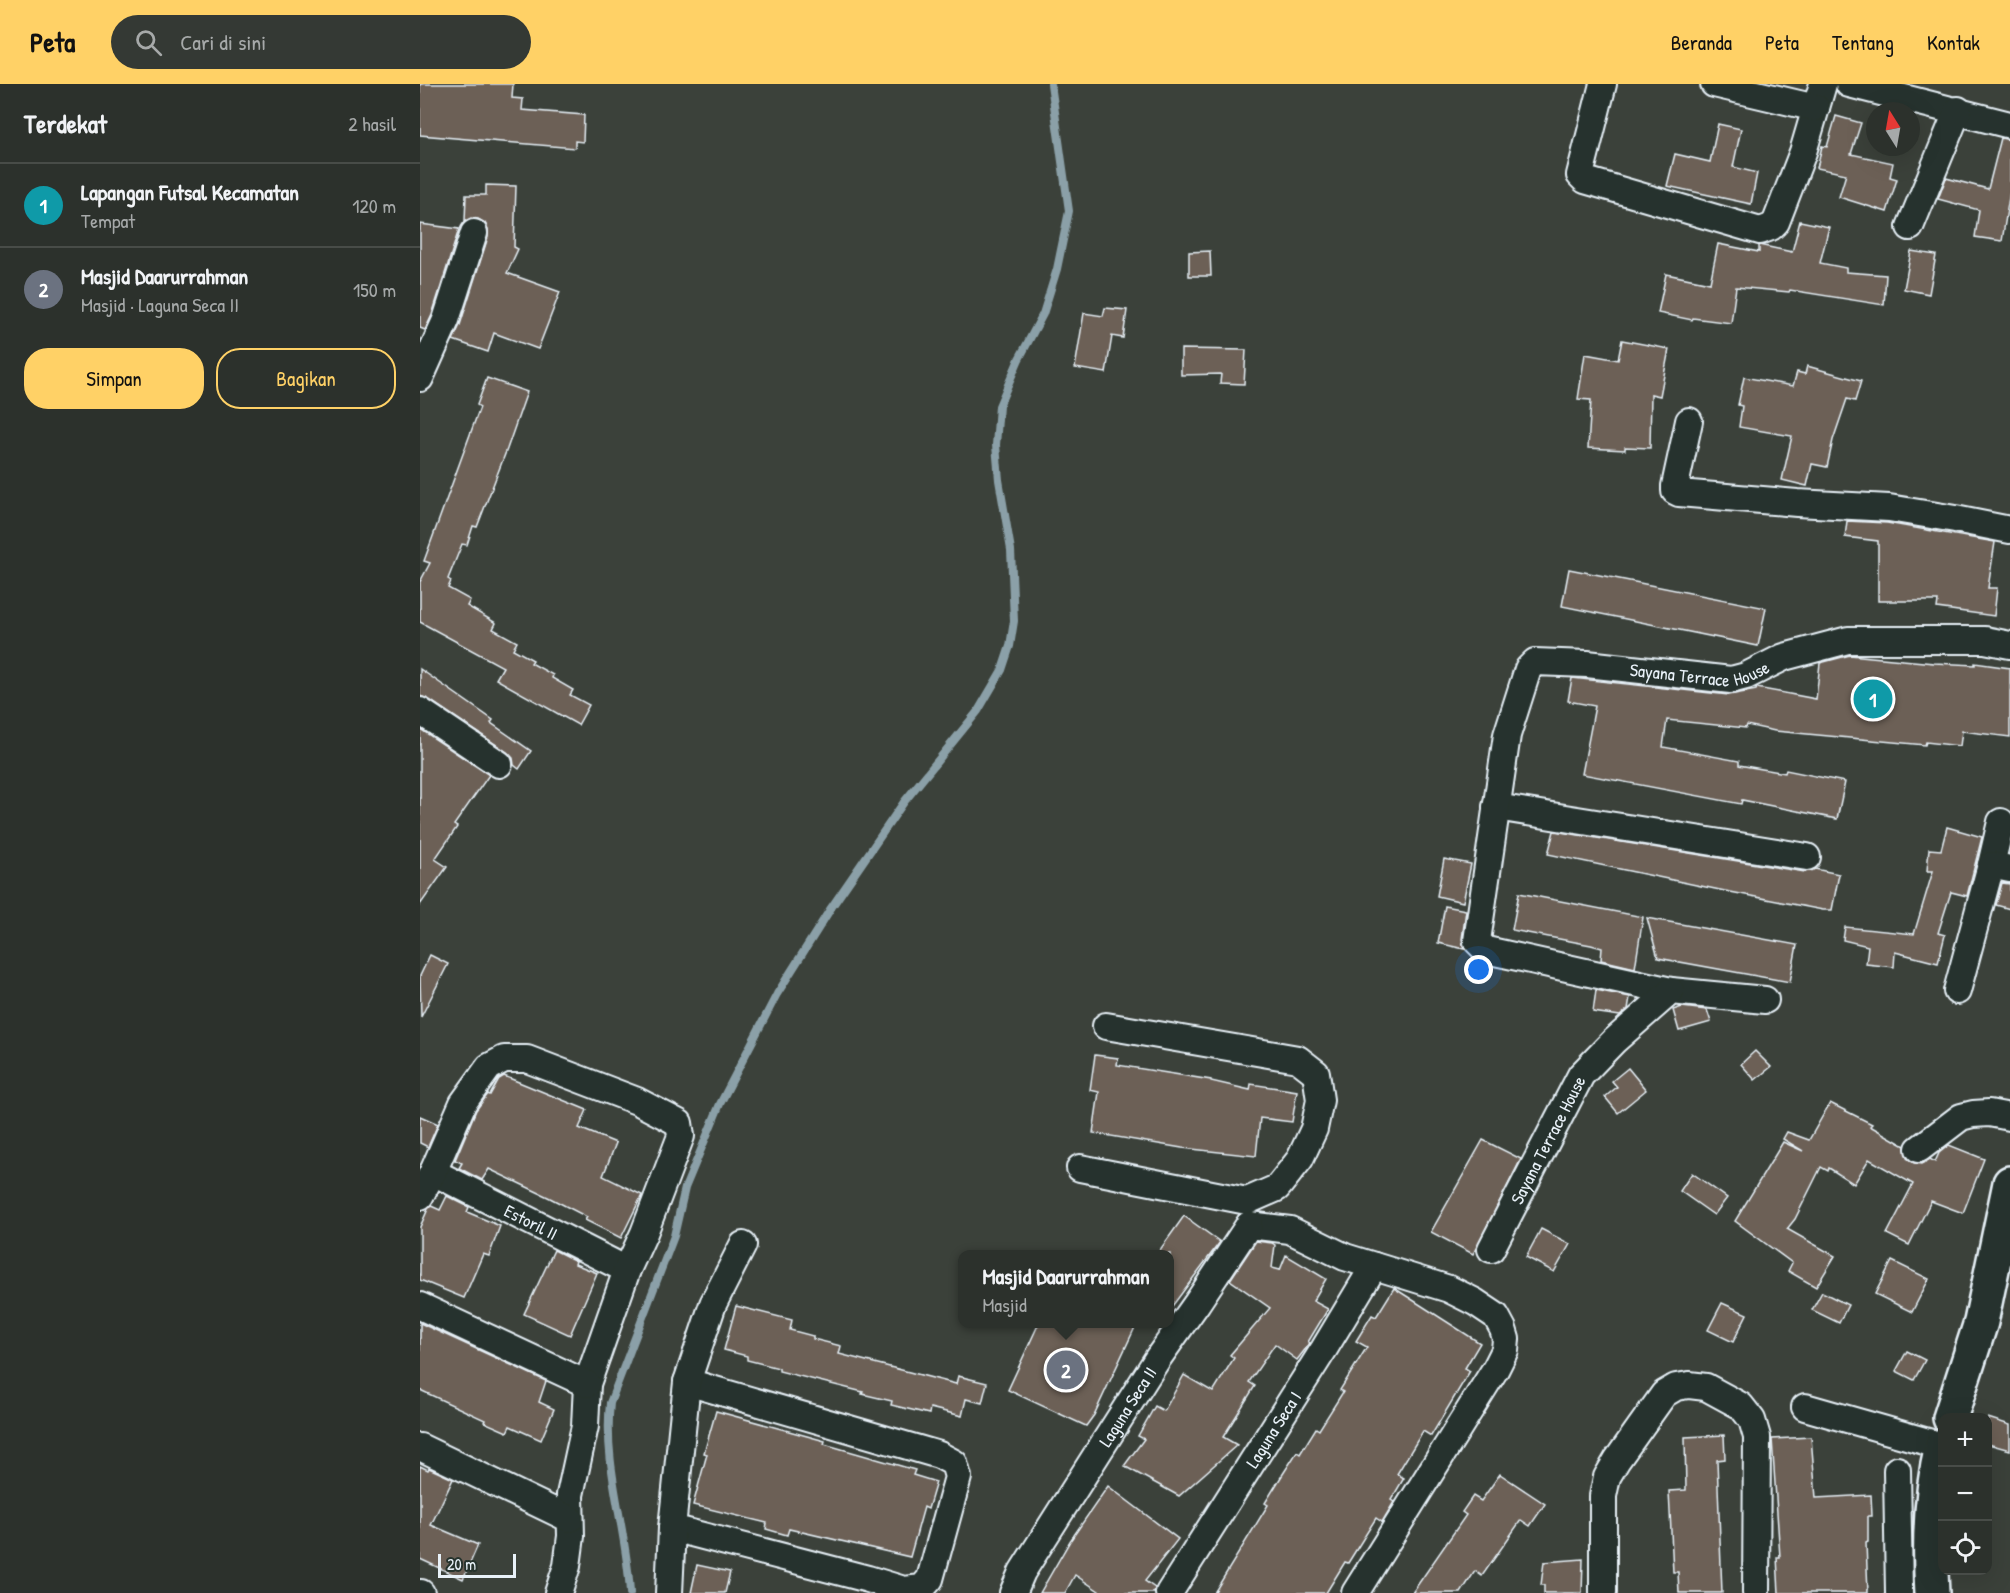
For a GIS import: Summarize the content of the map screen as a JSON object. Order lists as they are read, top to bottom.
{
  "streets": {
    "street": [
      "Sayana Terrace House",
      "Estoril II",
      "Laguna Seca II",
      "Laguna Seca I"
    ]
  },
  "scale_bar": "20 m",
  "north": "top",
  "page": {
    "header": "Peta",
    "search": "Cari di sini",
    "nav": [
      "Beranda",
      "Peta",
      "Tentang",
      "Kontak"
    ],
    "heading": ["Terdekat", "2 hasil"],
    "list": [
      {
        "mark": "1",
        "name": "Lapangan Futsal Kecamatan",
        "note": "Tempat",
        "value": "120 m"
      },
      {
        "mark": "2",
        "name": "Masjid Daarurrahman",
        "note": "Masjid · Laguna Seca II",
        "value": "150 m"
      }
    ],
    "buttons": ["Simpan", "Bagikan"],
    "pins": ["1", "2"],
    "popup": ["Masjid Daarurrahman", "Masjid"],
    "map_buttons": ["+", "−"],
    "scale": "20 m"
  }
}
